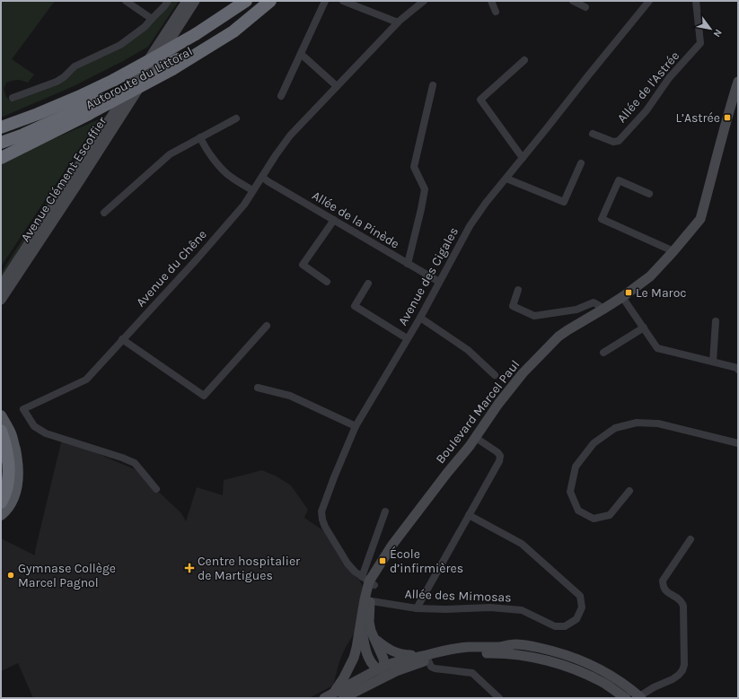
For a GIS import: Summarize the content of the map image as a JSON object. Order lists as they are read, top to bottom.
{
  "streets": {
    "highway": ["Autoroute du Littoral"],
    "main road": ["Avenue Clément Escoffier", "Boulevard Marcel Paul"],
    "street": [
      "Allée de l'Astrée",
      "Allée de la Pinède",
      "Avenue du Chêne",
      "Avenue des Cigales",
      "Allée des Mimosas"
    ]
  },
  "crossings": [
    ["Allée de la Pinède", "Avenue du Chêne"],
    ["Allée de la Pinède", "Avenue des Cigales"],
    ["Avenue des Cigales", "Boulevard Marcel Paul"],
    ["Boulevard Marcel Paul", "Allée des Mimosas"]
  ],
  "places": {
    "transit": ["L’Astrée", "Le Maroc", "École d’infirmières"],
    "health": ["Centre hospitalier de Martigues"],
    "other": ["Gymnase Collège Marcel Pagnol"]
  },
  "north": "bottom right"
}
